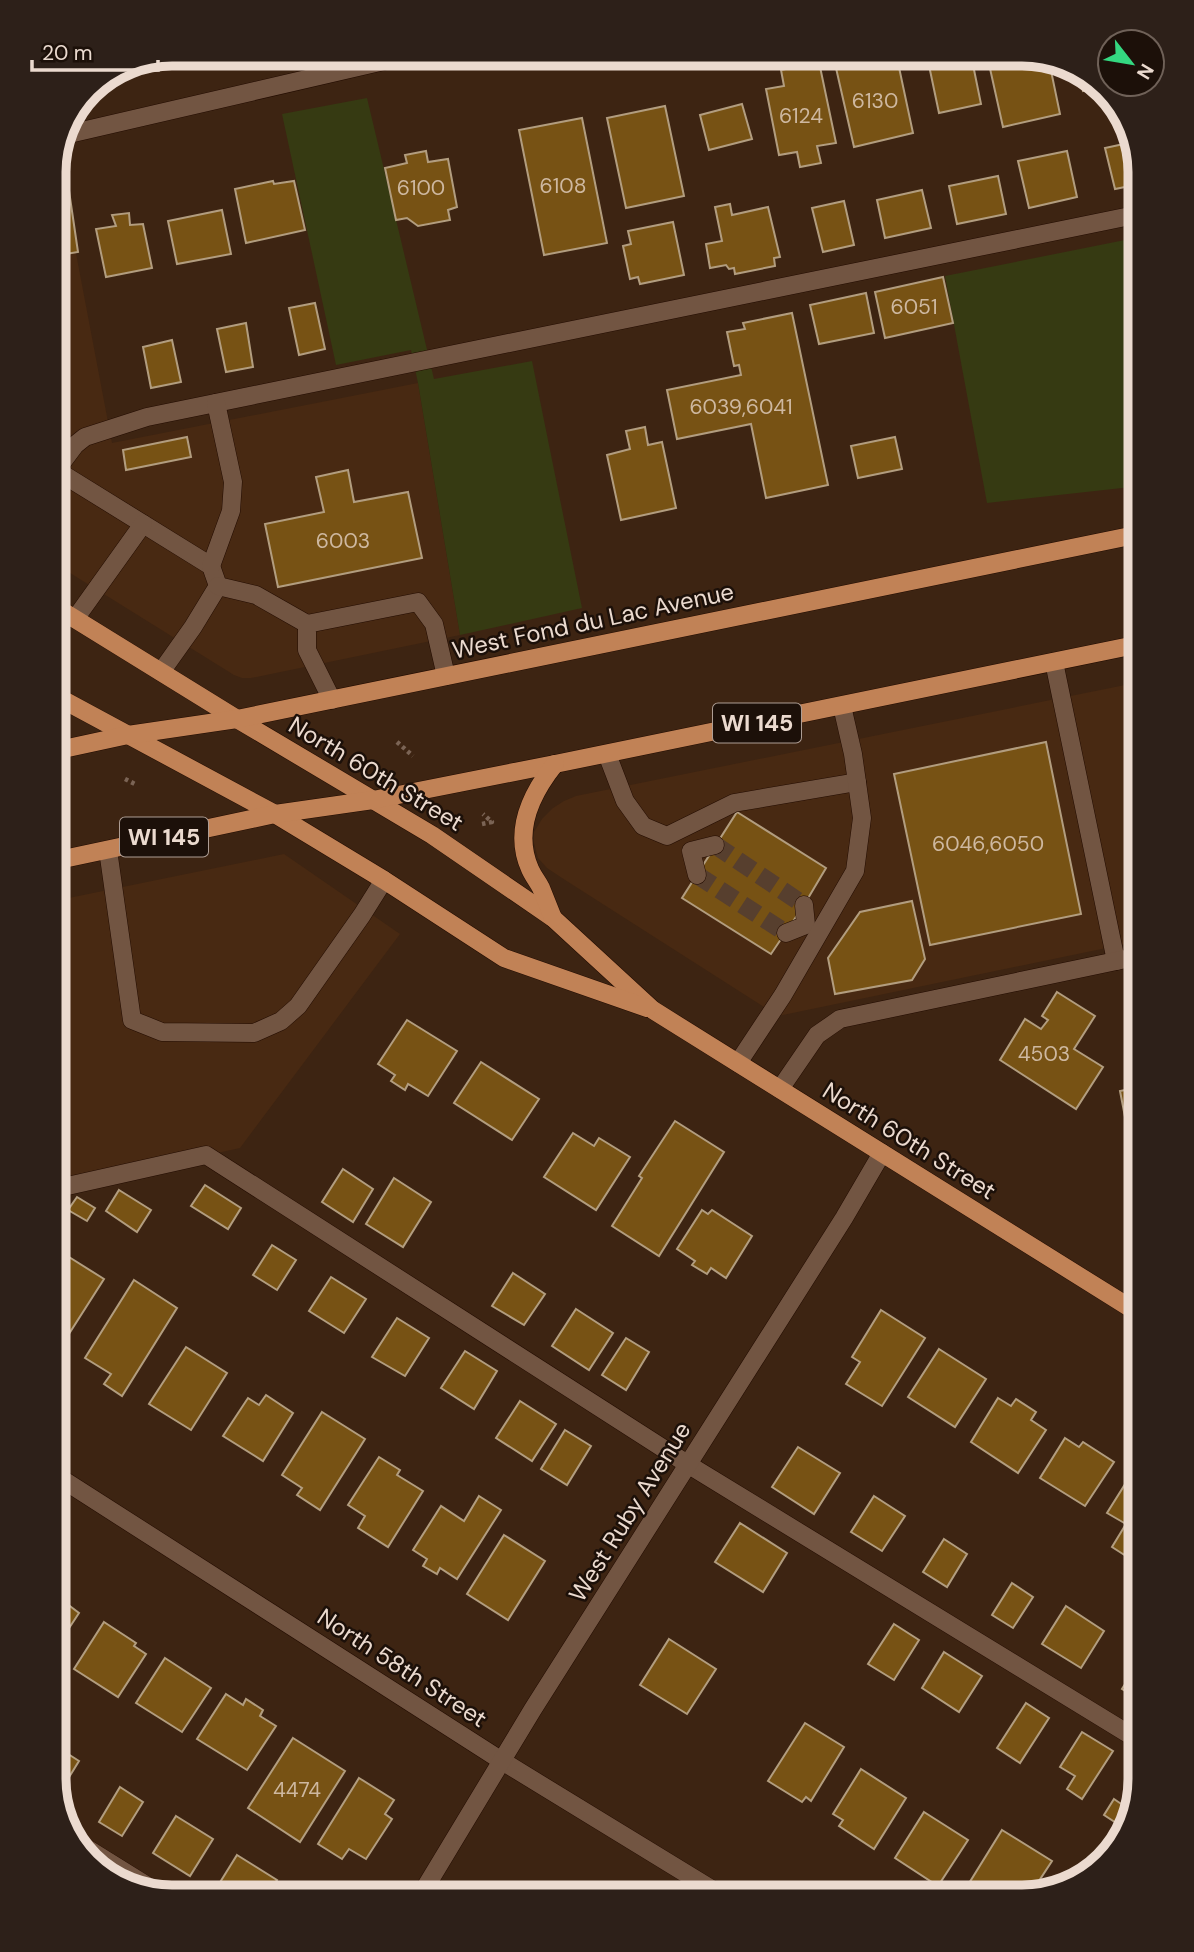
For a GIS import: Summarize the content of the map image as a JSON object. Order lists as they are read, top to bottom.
{
  "streets": {
    "main road": ["West Fond du Lac Avenue", "WI 145", "North 60th Street"],
    "street": ["West Ruby Avenue", "North 58th Street"]
  },
  "crossings": [
    ["West Fond du Lac Avenue", "North 60th Street"],
    ["WI 145", "North 60th Street"],
    ["North 60th Street", "West Ruby Avenue"],
    ["West Ruby Avenue", "North 58th Street"]
  ],
  "house_numbers": [
    "6130",
    "6124",
    "6108",
    "6100",
    "6051",
    "6039,6041",
    "6003",
    "6046,6050",
    "4503",
    "4474"
  ],
  "scale_bar": "20 m",
  "north": "bottom right"
}
